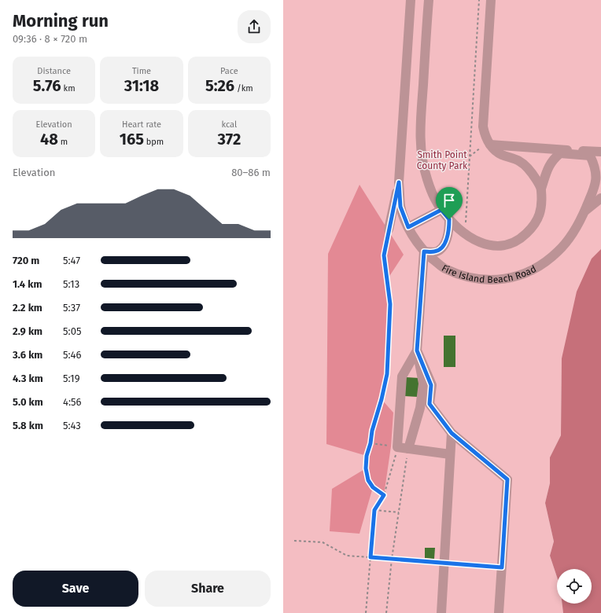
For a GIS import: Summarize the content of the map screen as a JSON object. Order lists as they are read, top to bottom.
{
  "streets": {
    "street": ["Fire Island Beach Road"]
  },
  "parks": ["Smith Point County Park"],
  "page": {
    "heading": ["Morning run", "09:36 · 8 × 720 m"],
    "stats": [
      ["Distance", "5.76 km"],
      ["Time", "31:18"],
      ["Pace", "5:26 /km"],
      ["Elevation", "48 m"],
      ["Heart rate", "165 bpm"],
      ["kcal", "372"]
    ],
    "chart": ["Elevation", "80–86 m"],
    "list": [
      {
        "name": "720 m",
        "note": "5:47"
      },
      {
        "name": "1.4 km",
        "note": "5:13"
      },
      {
        "name": "2.2 km",
        "note": "5:37"
      },
      {
        "name": "2.9 km",
        "note": "5:05"
      },
      {
        "name": "3.6 km",
        "note": "5:46"
      },
      {
        "name": "4.3 km",
        "note": "5:19"
      },
      {
        "name": "5.0 km",
        "note": "4:56"
      },
      {
        "name": "5.8 km",
        "note": "5:43"
      }
    ],
    "buttons": ["Save", "Share"]
  }
}
